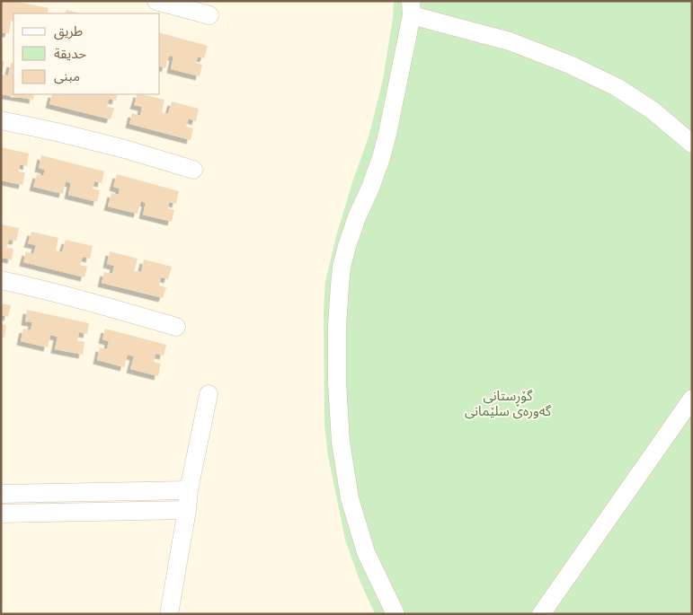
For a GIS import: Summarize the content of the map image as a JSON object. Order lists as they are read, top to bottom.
{
  "parks": ["گۆڕستانی گەورەی سلێمانی"],
  "legend": ["طريق", "حديقة", "مبنى"]
}
